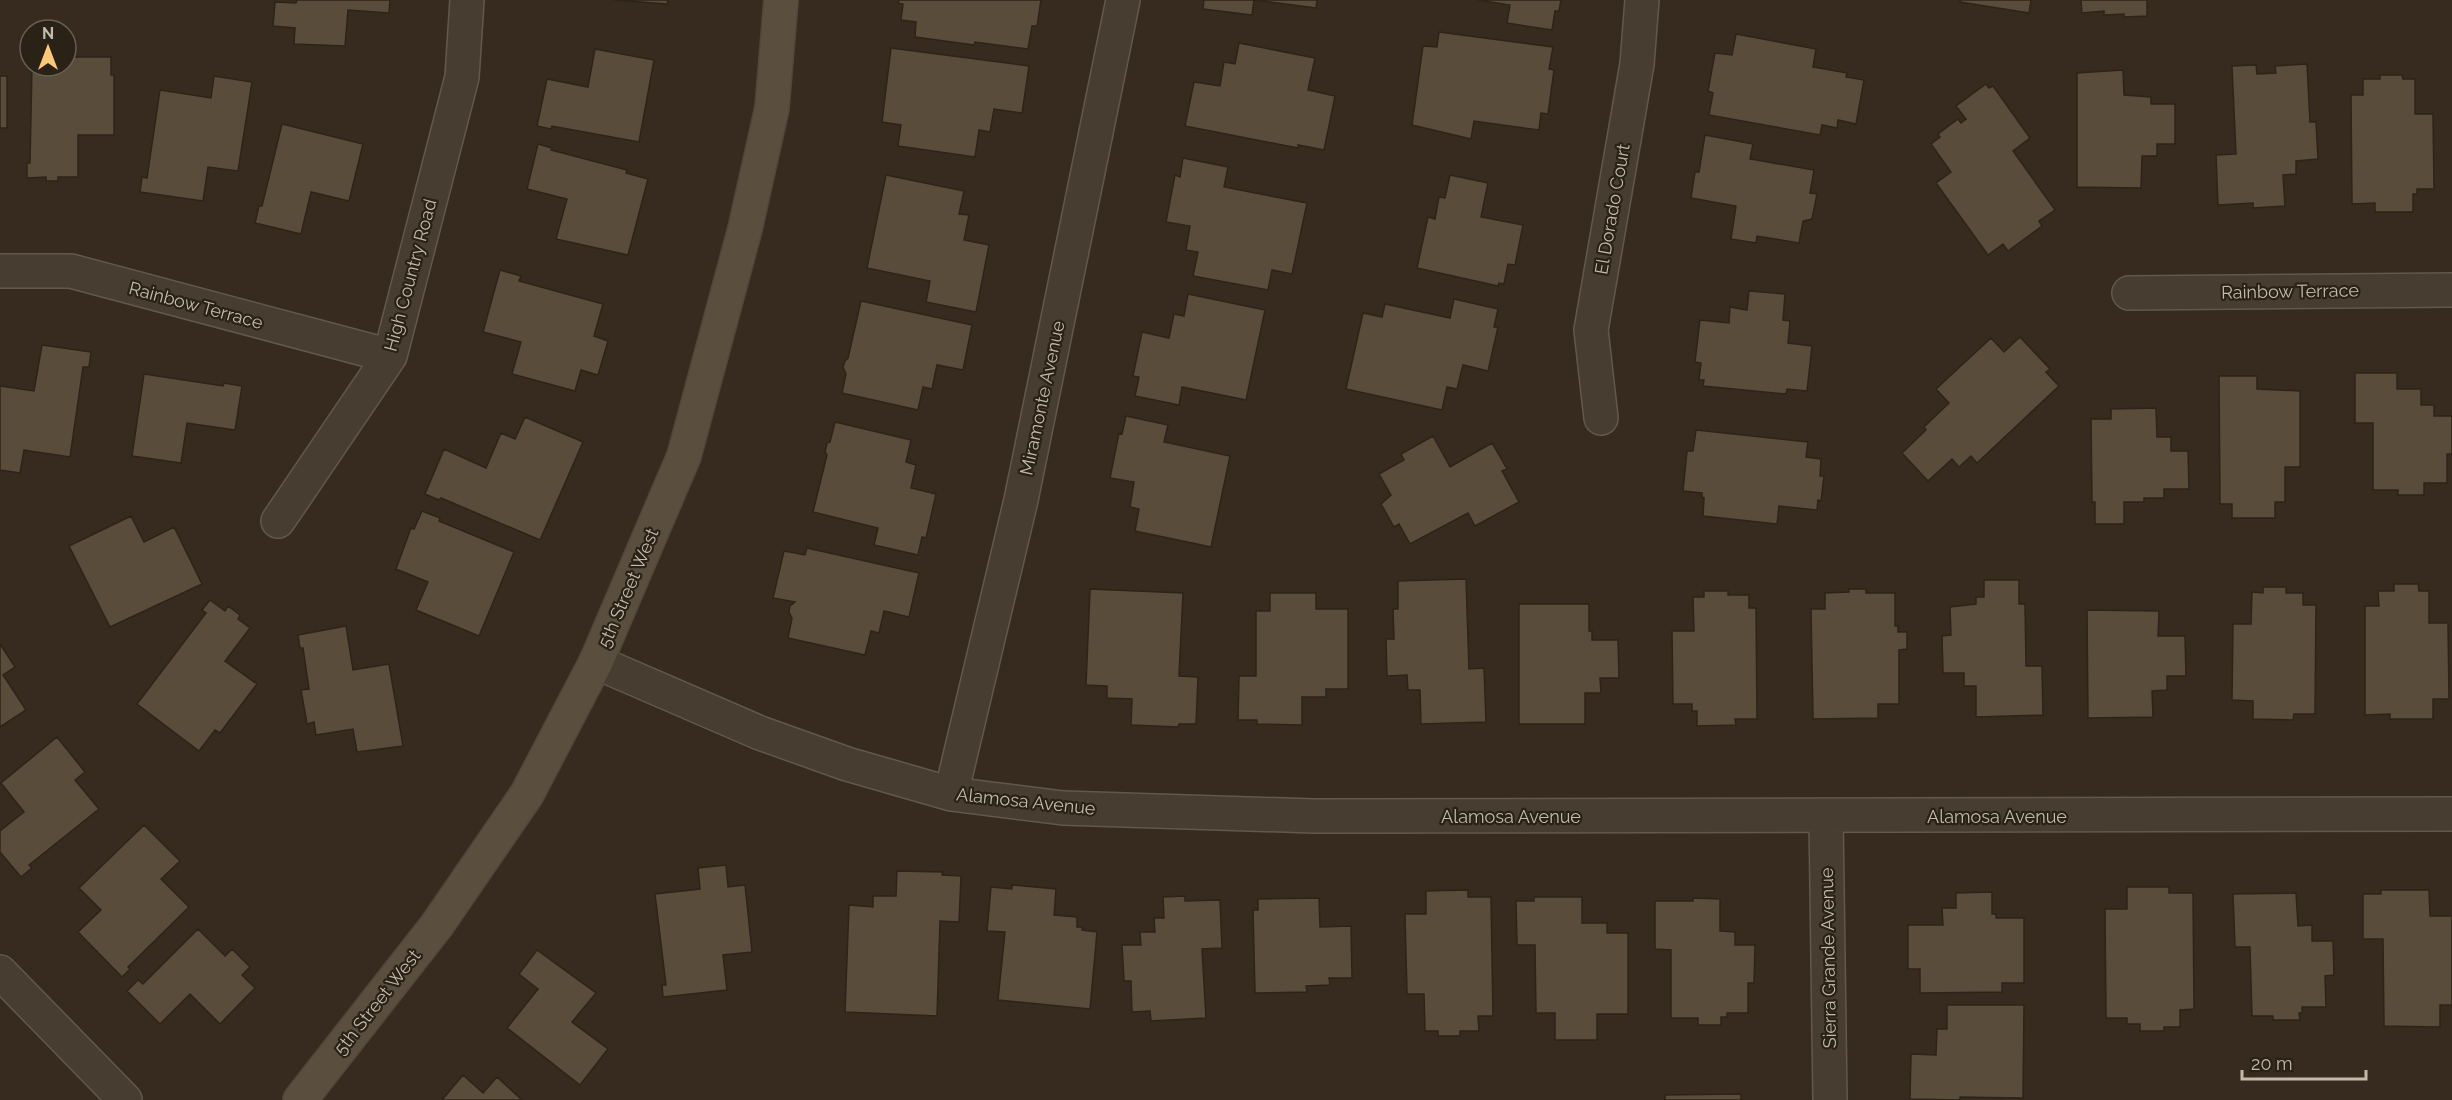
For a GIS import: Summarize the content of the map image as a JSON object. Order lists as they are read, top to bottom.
{
  "streets": {
    "street": [
      "El Dorado Court",
      "High Country Road",
      "Rainbow Terrace",
      "Miramonte Avenue",
      "5th Street West",
      "Alamosa Avenue",
      "Sierra Grande Avenue"
    ]
  },
  "crossings": [
    ["High Country Road", "Rainbow Terrace"],
    ["Miramonte Avenue", "Alamosa Avenue"],
    ["5th Street West", "Alamosa Avenue"],
    ["Alamosa Avenue", "Sierra Grande Avenue"]
  ],
  "scale_bar": "20 m",
  "north": "top"
}
